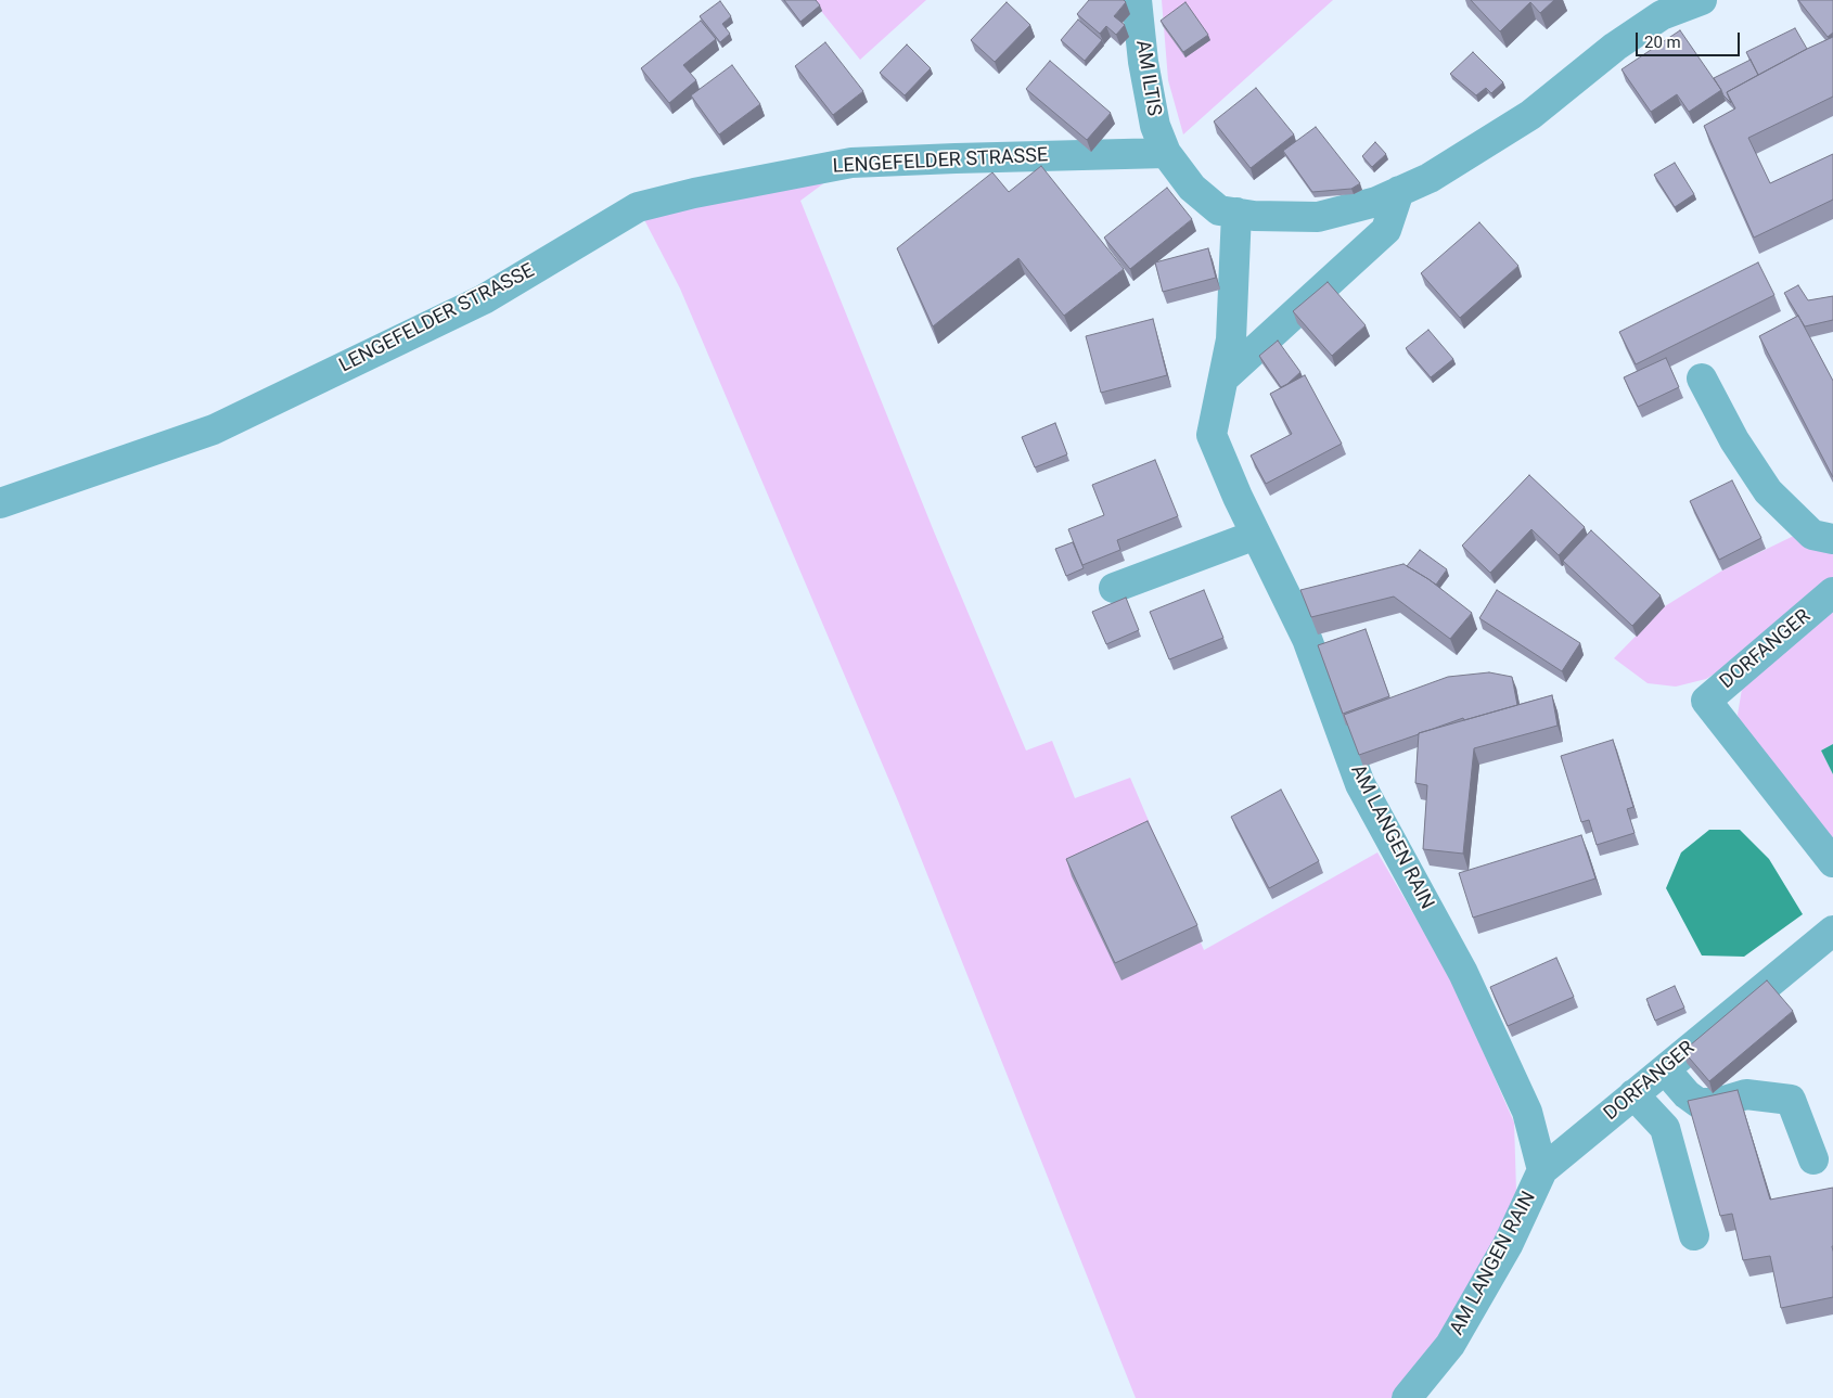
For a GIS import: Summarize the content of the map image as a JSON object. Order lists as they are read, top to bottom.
{
  "streets": {
    "street": [
      "AM ILTIS",
      "LENGEFELDER STRASSE",
      "DORFANGER",
      "AM LANGEN RAIN"
    ]
  },
  "crossings": [
    ["AM ILTIS", "LENGEFELDER STRASSE"],
    ["DORFANGER", "AM LANGEN RAIN"]
  ],
  "scale_bar": "20 m"
}
